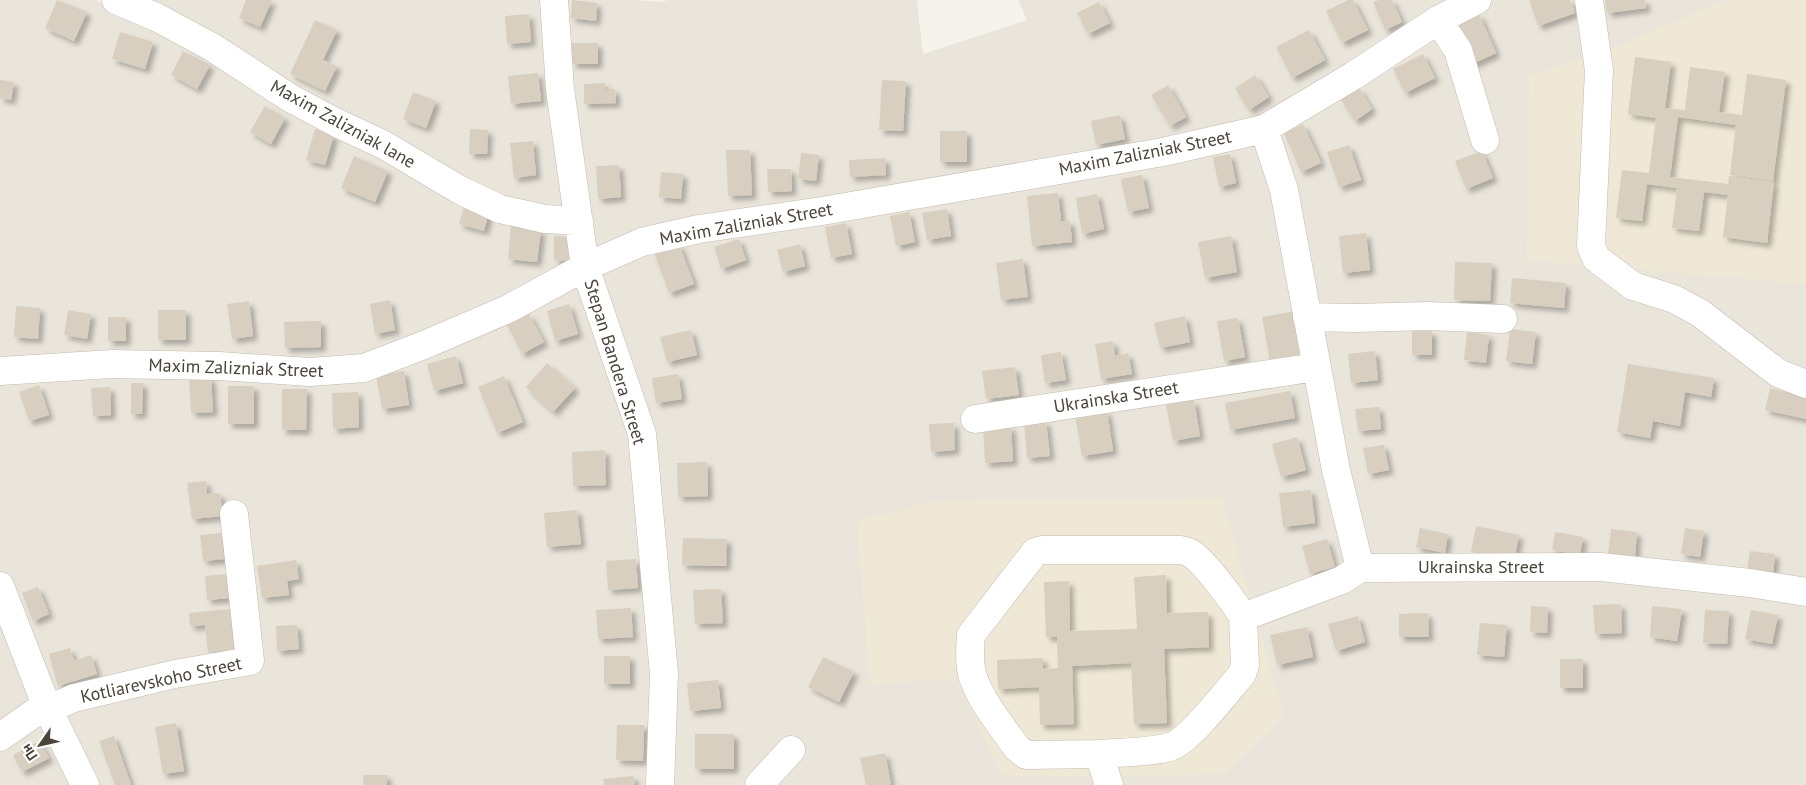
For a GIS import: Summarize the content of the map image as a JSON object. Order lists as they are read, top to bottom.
{
  "streets": {
    "street": [
      "Maxim Zalizniak lane",
      "Maxim Zalizniak Street",
      "Stepan Bandera Street",
      "Ukrainska Street",
      "Kotliarevskoho Street"
    ]
  },
  "crossings": [
    ["Maxim Zalizniak lane", "Stepan Bandera Street"],
    ["Maxim Zalizniak Street", "Stepan Bandera Street"]
  ],
  "north": "bottom left"
}
